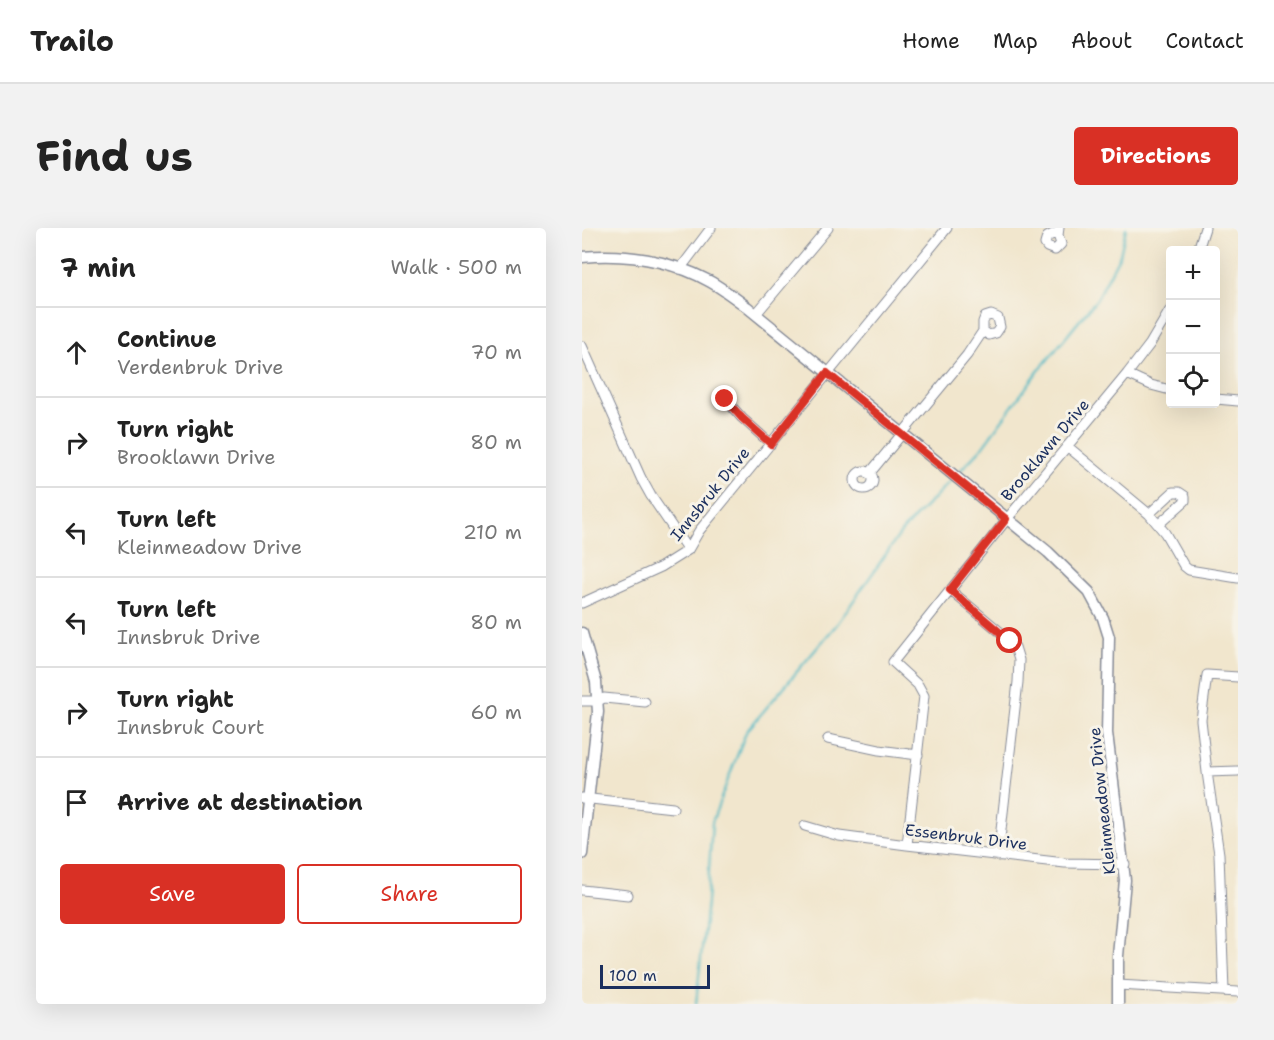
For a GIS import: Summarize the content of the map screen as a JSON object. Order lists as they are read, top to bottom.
{
  "streets": {
    "street": [
      "Brooklawn Drive",
      "Innsbruk Drive",
      "Kleinmeadow Drive",
      "Essenbruk Drive"
    ]
  },
  "crossings": [
    ["Brooklawn Drive", "Kleinmeadow Drive"],
    ["Innsbruk Drive", "Kleinmeadow Drive"],
    ["Kleinmeadow Drive", "Essenbruk Drive"]
  ],
  "scale_bar": "100 m",
  "page": {
    "header": "Trailo",
    "nav": [
      "Home",
      "Map",
      "About",
      "Contact"
    ],
    "buttons": [
      "Directions",
      ["Save", "Share"]
    ],
    "title": "Find us",
    "heading": ["7 min", "Walk · 500 m"],
    "map_buttons": ["+", "−"],
    "list": [
      ["Continue", "Verdenbruk Drive", "70 m"],
      ["Turn right", "Brooklawn Drive", "80 m"],
      ["Turn left", "Kleinmeadow Drive", "210 m"],
      ["Turn left", "Innsbruk Drive", "80 m"],
      ["Turn right", "Innsbruk Court", "60 m"],
      "Arrive at destination"
    ],
    "scale": "100 m"
  }
}
